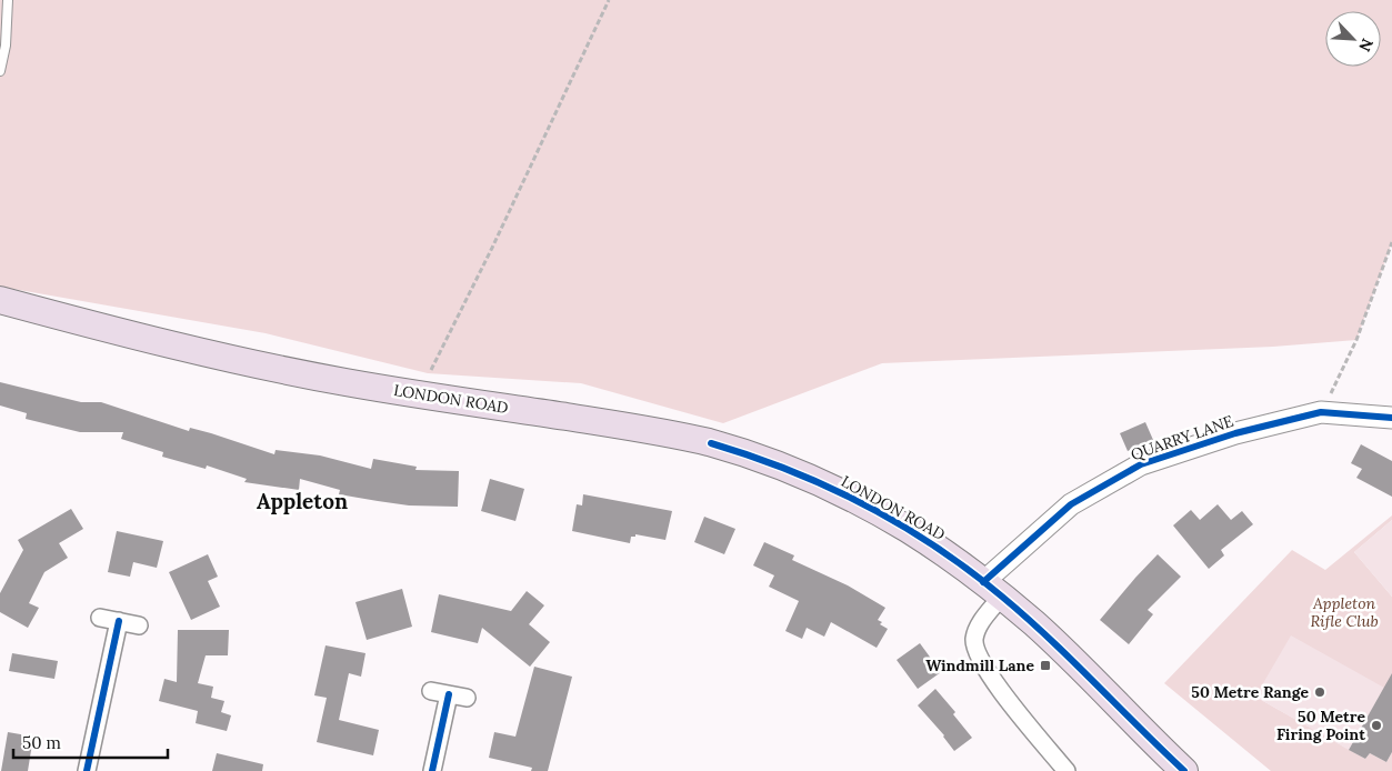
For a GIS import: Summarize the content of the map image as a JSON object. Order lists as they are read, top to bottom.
{
  "streets": {
    "highway": ["LONDON ROAD"],
    "street": ["QUARRY LANE"]
  },
  "crossings": [
    ["LONDON ROAD", "QUARRY LANE"]
  ],
  "districts": ["Appleton"],
  "parks": ["Appleton Rifle Club"],
  "places": {
    "transit": ["Windmill Lane"],
    "other": ["50 Metre Range", "50 Metre Firing Point"]
  },
  "scale_bar": "50 m",
  "north": "bottom right"
}
